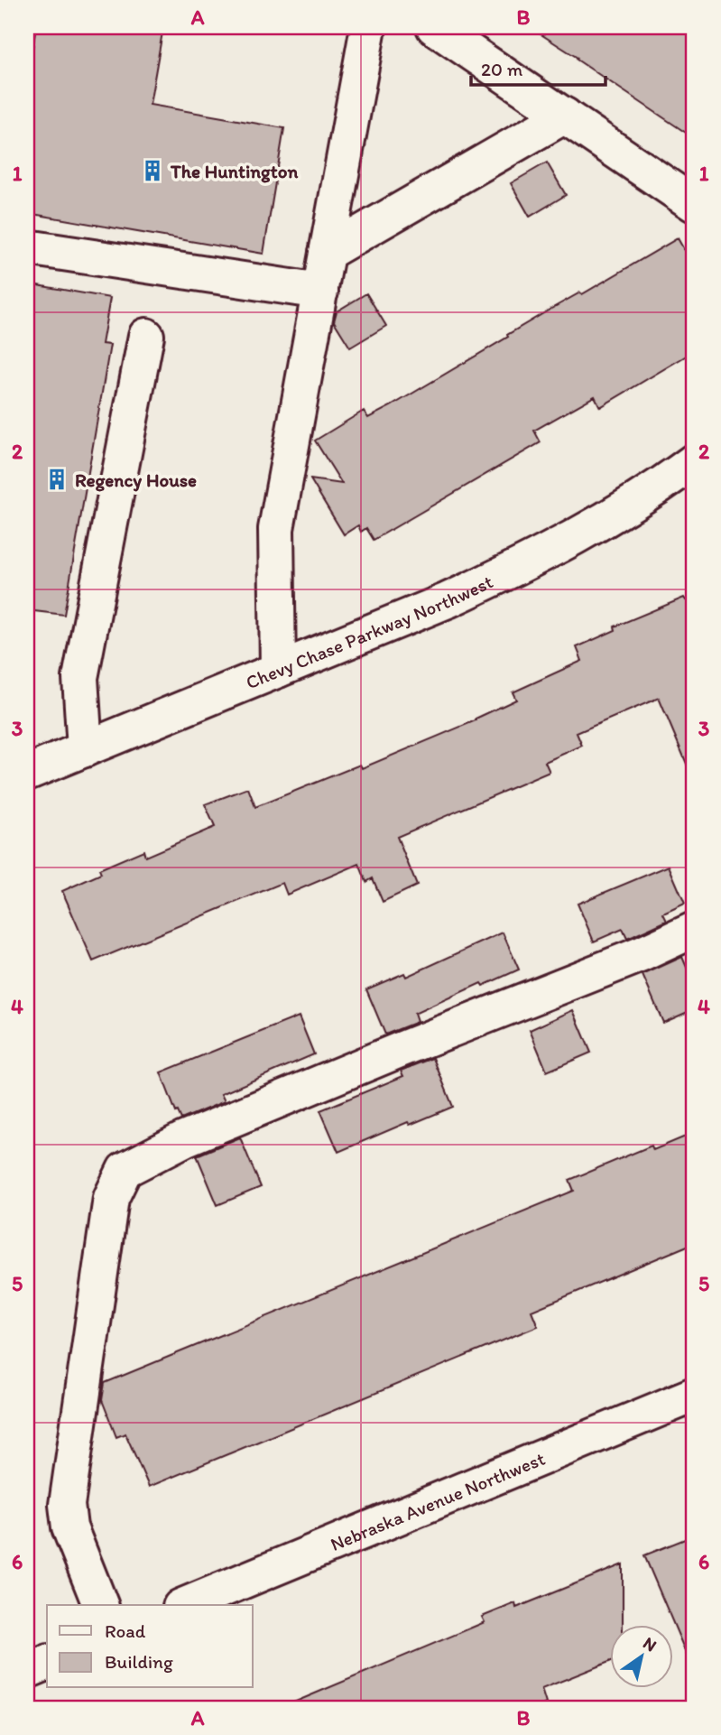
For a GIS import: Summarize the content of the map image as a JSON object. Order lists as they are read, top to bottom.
{
  "streets": {
    "street": ["Chevy Chase Parkway Northwest", "Nebraska Avenue Northwest"]
  },
  "places": {
    "building": ["The Huntington", "Regency House"]
  },
  "legend": ["Road", "Building"],
  "scale_bar": "20 m",
  "north": "top right",
  "grid": {
    "columns": ["A", "B"],
    "rows": [
      "1",
      "2",
      "3",
      "4",
      "5",
      "6"
    ]
  }
}
